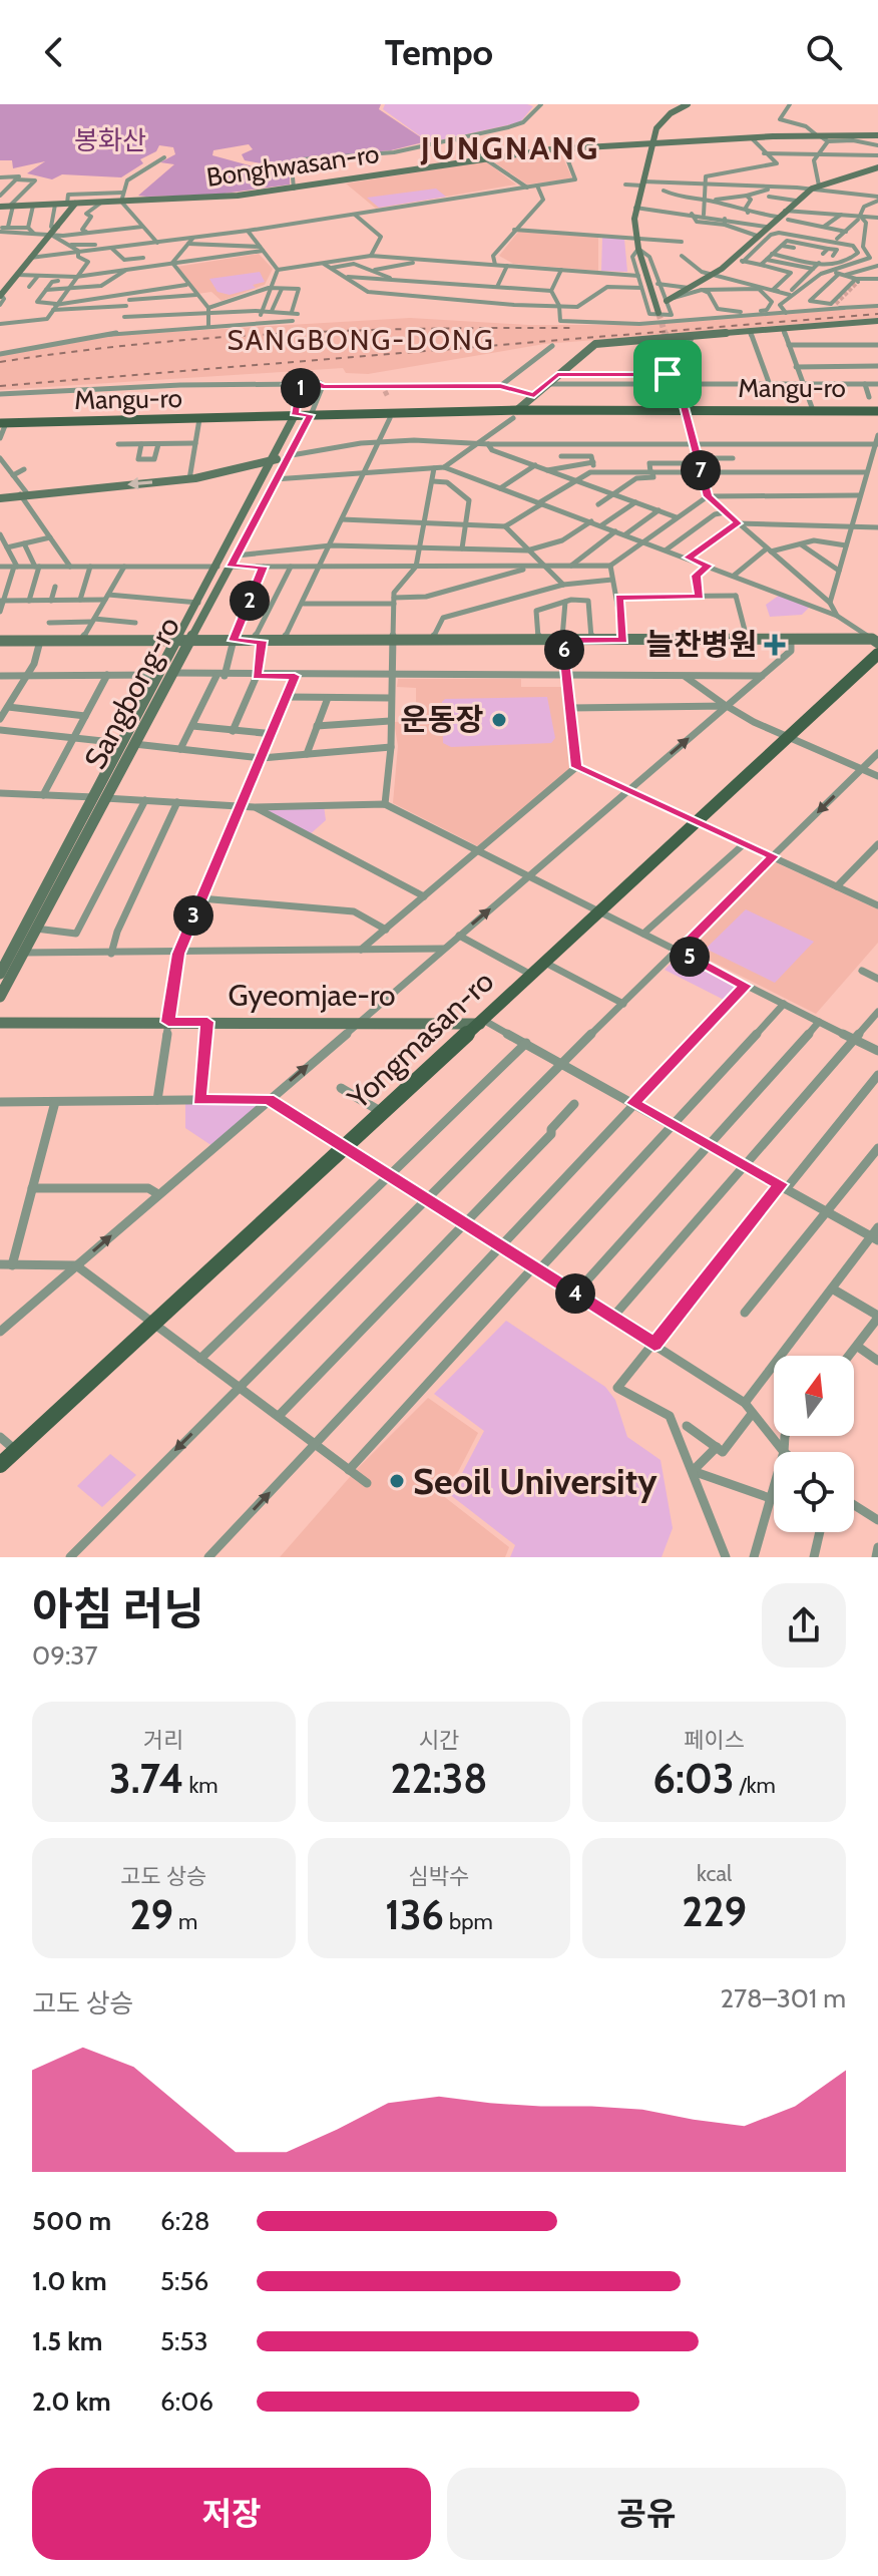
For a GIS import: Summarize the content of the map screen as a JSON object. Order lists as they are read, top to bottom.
{
  "streets": {
    "main road": [
      "Bonghwasan-ro",
      "Mangu-ro",
      "Sangbong-ro",
      "Gyeomjae-ro",
      "Yongmasan-ro"
    ]
  },
  "crossings": [
    ["Mangu-ro", "Sangbong-ro"],
    ["Gyeomjae-ro", "Yongmasan-ro"]
  ],
  "districts": ["JUNGNANG", "SANGBONG-DONG"],
  "parks": ["봉화산"],
  "places": {
    "health": ["늘찬병원"],
    "other": ["운동장", "Seoil University"]
  },
  "north": "top",
  "page": {
    "header": "Tempo",
    "pins": [
      "1",
      "7",
      "2",
      "6",
      "3",
      "5",
      "4"
    ],
    "heading": ["아침 러닝", "09:37"],
    "stats": [
      ["거리", "3.74 km"],
      ["시간", "22:38"],
      ["페이스", "6:03 /km"],
      ["고도 상승", "29 m"],
      ["심박수", "136 bpm"],
      ["kcal", "229"]
    ],
    "chart": ["고도 상승", "278–301 m"],
    "list": [
      {
        "name": "500 m",
        "note": "6:28"
      },
      {
        "name": "1.0 km",
        "note": "5:56"
      },
      {
        "name": "1.5 km",
        "note": "5:53"
      },
      {
        "name": "2.0 km",
        "note": "6:06"
      }
    ],
    "buttons": ["저장", "공유"]
  }
}
